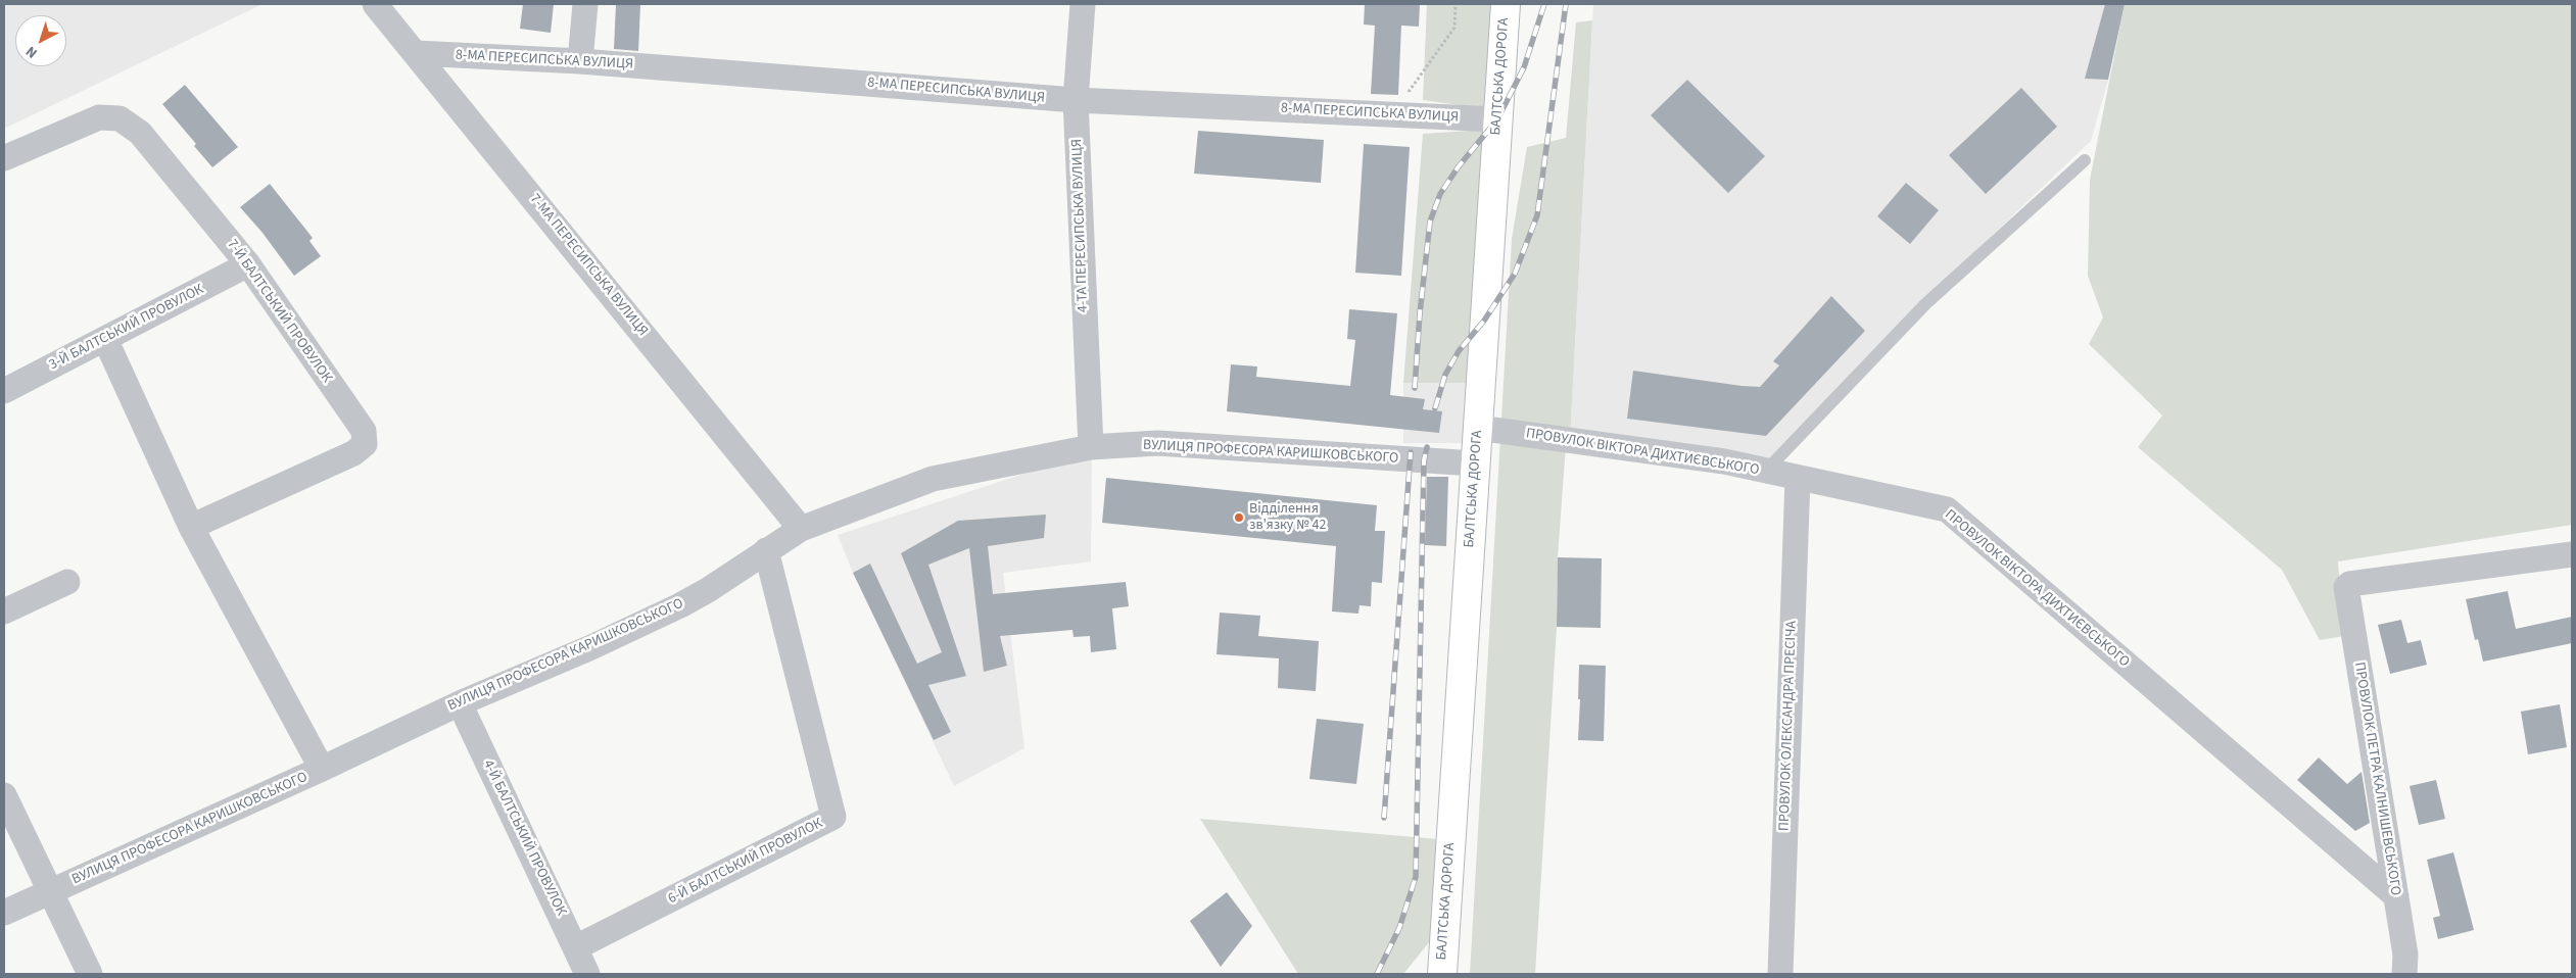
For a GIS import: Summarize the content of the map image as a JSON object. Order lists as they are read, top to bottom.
{
  "streets": {
    "main road": ["БАЛТСЬКА ДОРОГА"],
    "street": [
      "8-МА ПЕРЕСИПСЬКА ВУЛИЦЯ",
      "4-ТА ПЕРЕСИПСЬКА ВУЛИЦЯ",
      "7-МА ПЕРЕСИПСЬКА ВУЛИЦЯ",
      "7-Й БАЛТСЬКИЙ ПРОВУЛОК",
      "3-Й БАЛТСЬКИЙ ПРОВУЛОК",
      "ВУЛИЦЯ ПРОФЕСОРА КАРИШКОВСЬКОГО",
      "ПРОВУЛОК ВІКТОРА ДИХТИЄВСЬКОГО",
      "ПРОВУЛОК ОЛЕКСАНДРА ПРЕСІЧА",
      "ПРОВУЛОК ПЕТРА КАЛНИШЕВСЬКОГО",
      "4-Й БАЛТСЬКИЙ ПРОВУЛОК",
      "6-Й БАЛТСЬКИЙ ПРОВУЛОК"
    ]
  },
  "crossings": [
    ["8-МА ПЕРЕСИПСЬКА ВУЛИЦЯ", "БАЛТСЬКА ДОРОГА"],
    ["8-МА ПЕРЕСИПСЬКА ВУЛИЦЯ", "4-ТА ПЕРЕСИПСЬКА ВУЛИЦЯ"],
    ["8-МА ПЕРЕСИПСЬКА ВУЛИЦЯ", "7-МА ПЕРЕСИПСЬКА ВУЛИЦЯ"],
    ["БАЛТСЬКА ДОРОГА", "ВУЛИЦЯ ПРОФЕСОРА КАРИШКОВСЬКОГО"],
    ["БАЛТСЬКА ДОРОГА", "ПРОВУЛОК ВІКТОРА ДИХТИЄВСЬКОГО"],
    ["4-ТА ПЕРЕСИПСЬКА ВУЛИЦЯ", "ВУЛИЦЯ ПРОФЕСОРА КАРИШКОВСЬКОГО"],
    ["7-МА ПЕРЕСИПСЬКА ВУЛИЦЯ", "ВУЛИЦЯ ПРОФЕСОРА КАРИШКОВСЬКОГО"],
    ["7-Й БАЛТСЬКИЙ ПРОВУЛОК", "3-Й БАЛТСЬКИЙ ПРОВУЛОК"],
    ["ВУЛИЦЯ ПРОФЕСОРА КАРИШКОВСЬКОГО", "4-Й БАЛТСЬКИЙ ПРОВУЛОК"],
    ["ВУЛИЦЯ ПРОФЕСОРА КАРИШКОВСЬКОГО", "6-Й БАЛТСЬКИЙ ПРОВУЛОК"],
    ["ПРОВУЛОК ВІКТОРА ДИХТИЄВСЬКОГО", "ПРОВУЛОК ОЛЕКСАНДРА ПРЕСІЧА"],
    ["ПРОВУЛОК ВІКТОРА ДИХТИЄВСЬКОГО", "ПРОВУЛОК ПЕТРА КАЛНИШЕВСЬКОГО"],
    ["4-Й БАЛТСЬКИЙ ПРОВУЛОК", "6-Й БАЛТСЬКИЙ ПРОВУЛОК"]
  ],
  "places": ["Відділення зв'язку № 42"],
  "north": "bottom left"
}
